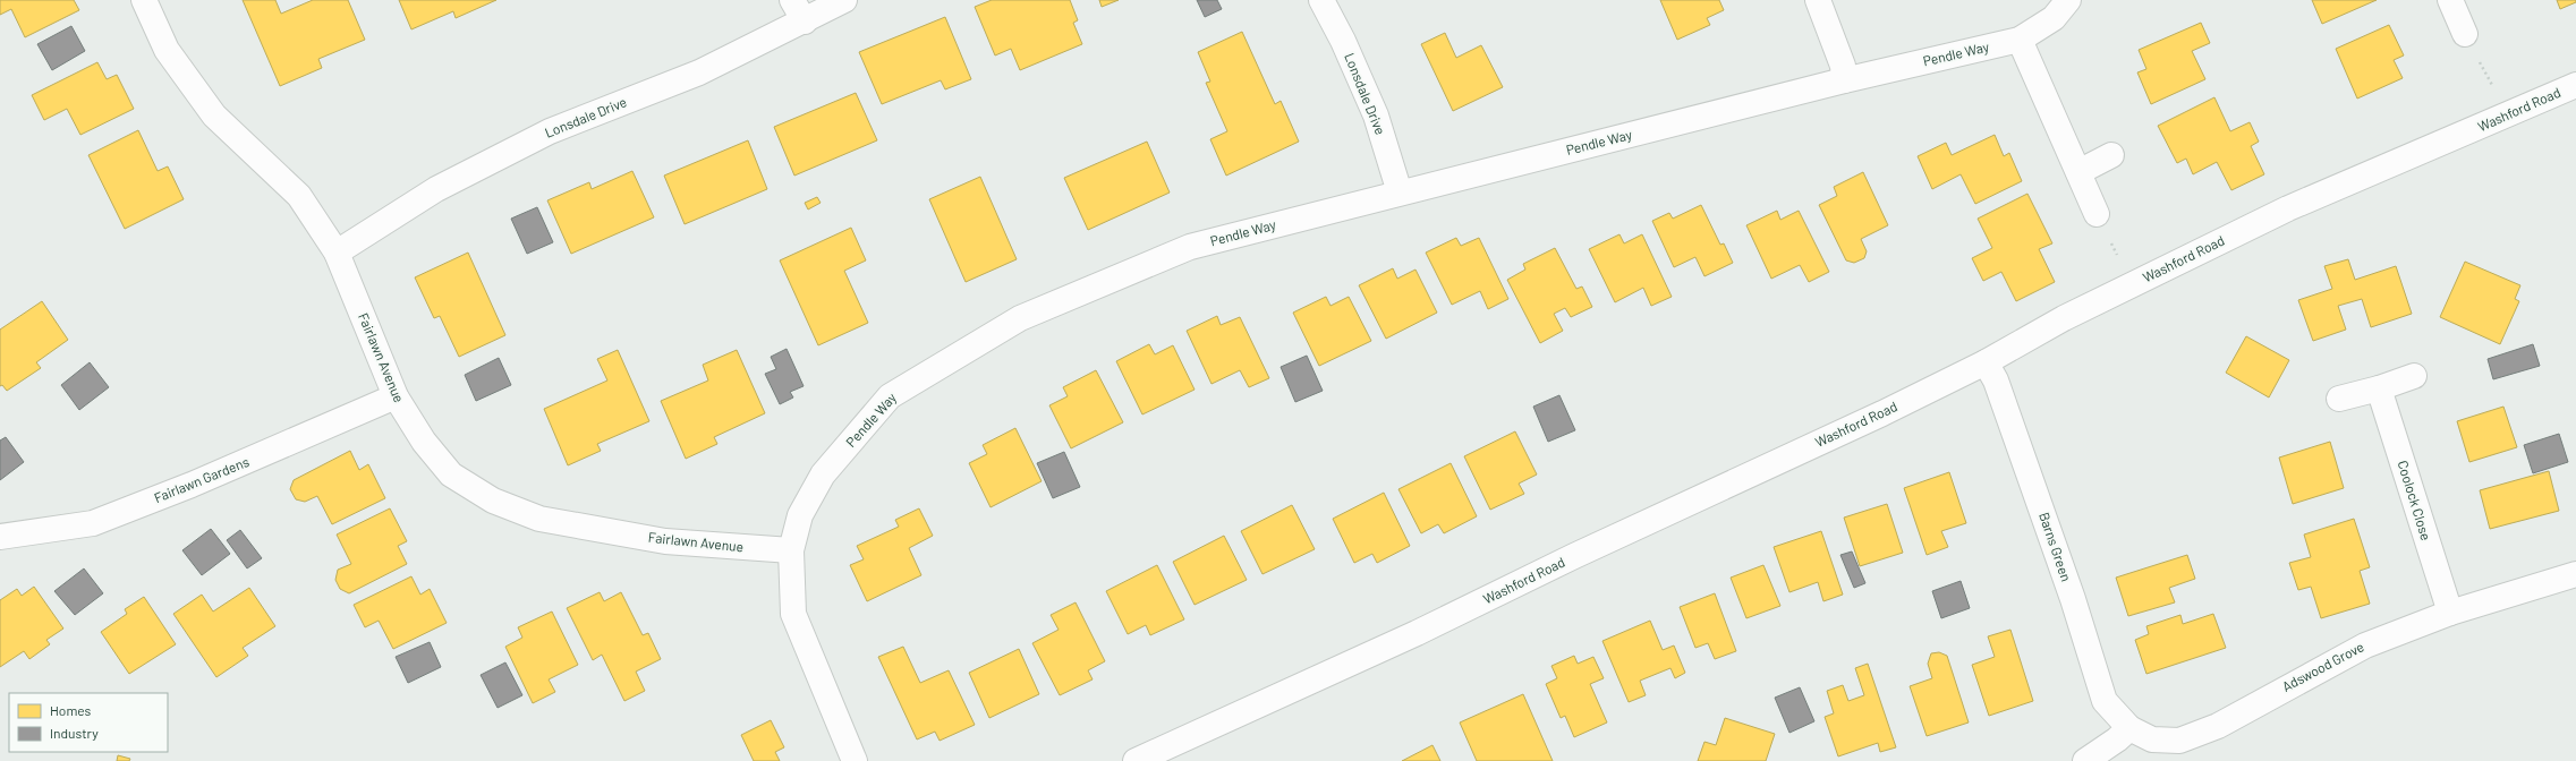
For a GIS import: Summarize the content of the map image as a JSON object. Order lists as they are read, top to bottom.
{
  "streets": {
    "street": [
      "Pendle Way",
      "Lonsdale Drive",
      "Washford Road",
      "Fairlawn Avenue",
      "Fairlawn Gardens",
      "Coolock Close",
      "Barns Green",
      "Adswood Grove"
    ]
  },
  "crossings": [
    ["Pendle Way", "Lonsdale Drive"],
    ["Pendle Way", "Fairlawn Avenue"],
    ["Lonsdale Drive", "Fairlawn Avenue"],
    ["Washford Road", "Barns Green"],
    ["Fairlawn Avenue", "Fairlawn Gardens"],
    ["Coolock Close", "Adswood Grove"],
    ["Barns Green", "Adswood Grove"]
  ],
  "legend": ["Homes", "Industry"]
}
